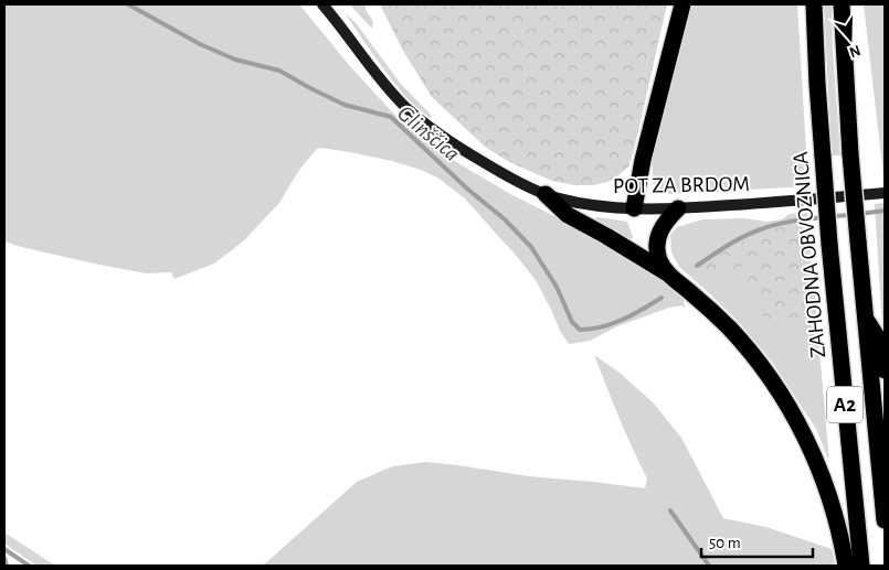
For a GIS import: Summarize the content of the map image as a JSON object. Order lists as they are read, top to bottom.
{
  "streets": {
    "highway": ["ZAHODNA OBVOZNICA", "A2"],
    "main road": ["POT ZA BRDOM"]
  },
  "water": ["Glinščica"],
  "scale_bar": "50 m",
  "north": "bottom"
}
